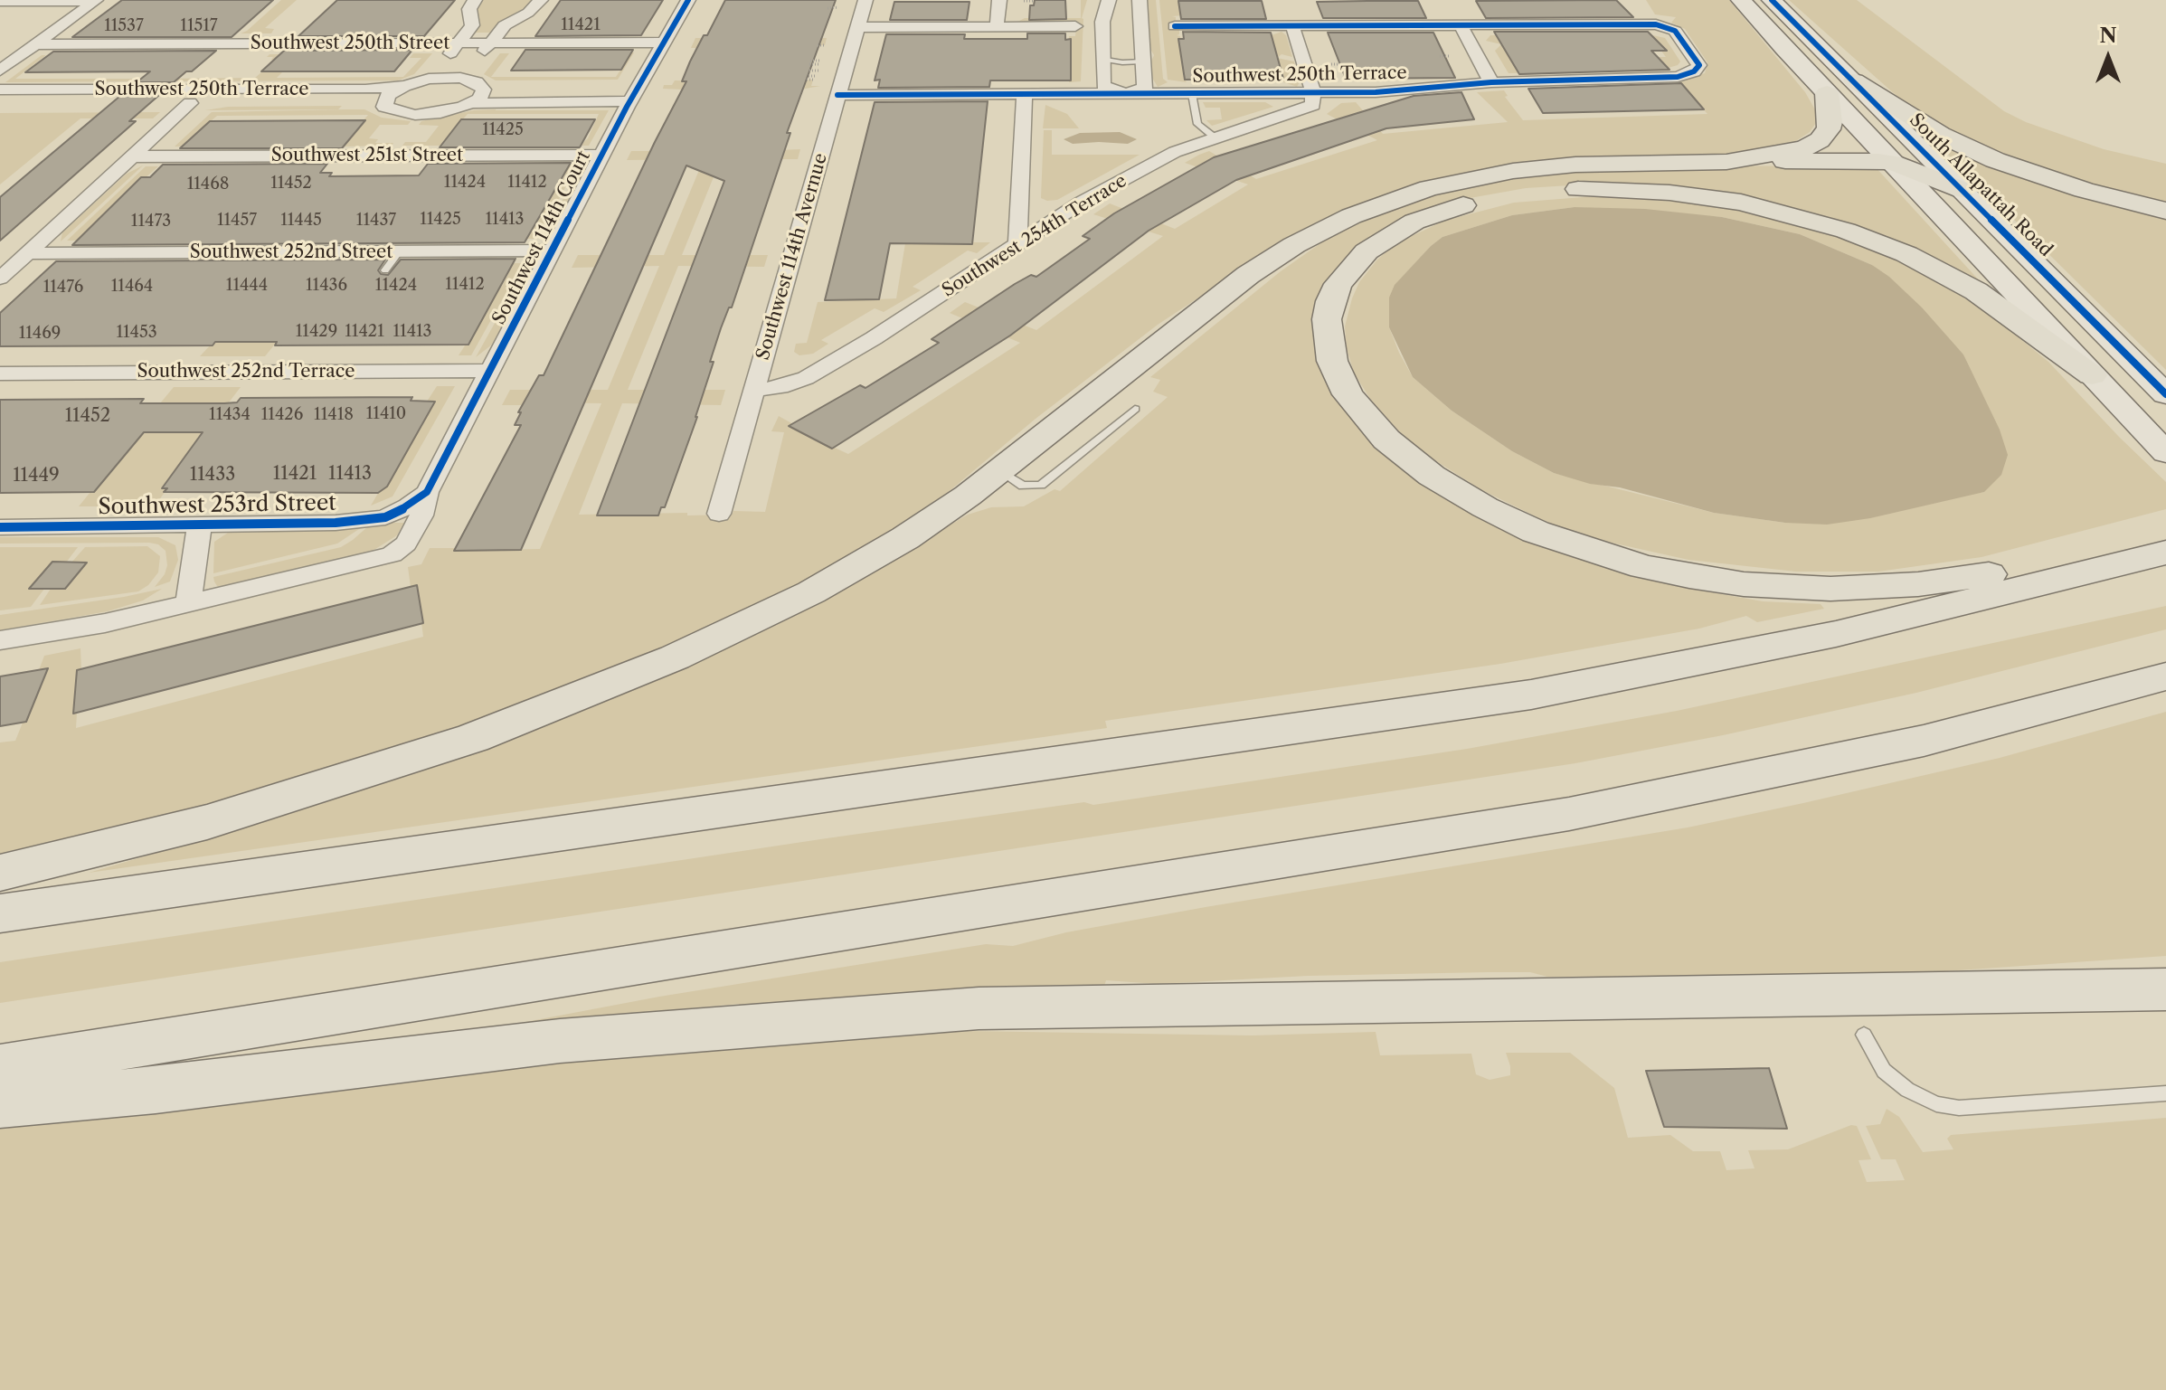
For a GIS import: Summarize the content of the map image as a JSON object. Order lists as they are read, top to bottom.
{
  "streets": {
    "main road": ["South Allapattah Road"],
    "street": [
      "Southwest 250th Street",
      "Southwest 250th Terrace",
      "Southwest 251st Street",
      "Southwest 254th Terrace",
      "Southwest 114th Court",
      "Southwest 252nd Street",
      "Southwest 114th Avernue",
      "Southwest 252nd Terrace",
      "Southwest 253rd Street"
    ]
  },
  "crossings": [
    ["Southwest 250th Street", "Southwest 114th Court"],
    ["Southwest 250th Terrace", "Southwest 254th Terrace"],
    ["Southwest 250th Terrace", "Southwest 114th Avernue"],
    ["Southwest 251st Street", "Southwest 114th Court"],
    ["Southwest 254th Terrace", "Southwest 114th Avernue"],
    ["Southwest 114th Court", "Southwest 252nd Street"],
    ["Southwest 114th Court", "Southwest 252nd Terrace"],
    ["Southwest 114th Court", "Southwest 253rd Street"]
  ],
  "house_numbers": [
    "11421",
    "11537",
    "11517",
    "11425",
    "11424",
    "11412",
    "11452",
    "11468",
    "11425",
    "11413",
    "11457",
    "11445",
    "11437",
    "11473",
    "11412",
    "11444",
    "11436",
    "11424",
    "11464",
    "11476",
    "11429",
    "11421",
    "11413",
    "11453",
    "11469",
    "11410",
    "11434",
    "11426",
    "11418",
    "11452",
    "11421",
    "11413",
    "11433",
    "11449"
  ],
  "north": "top"
}
